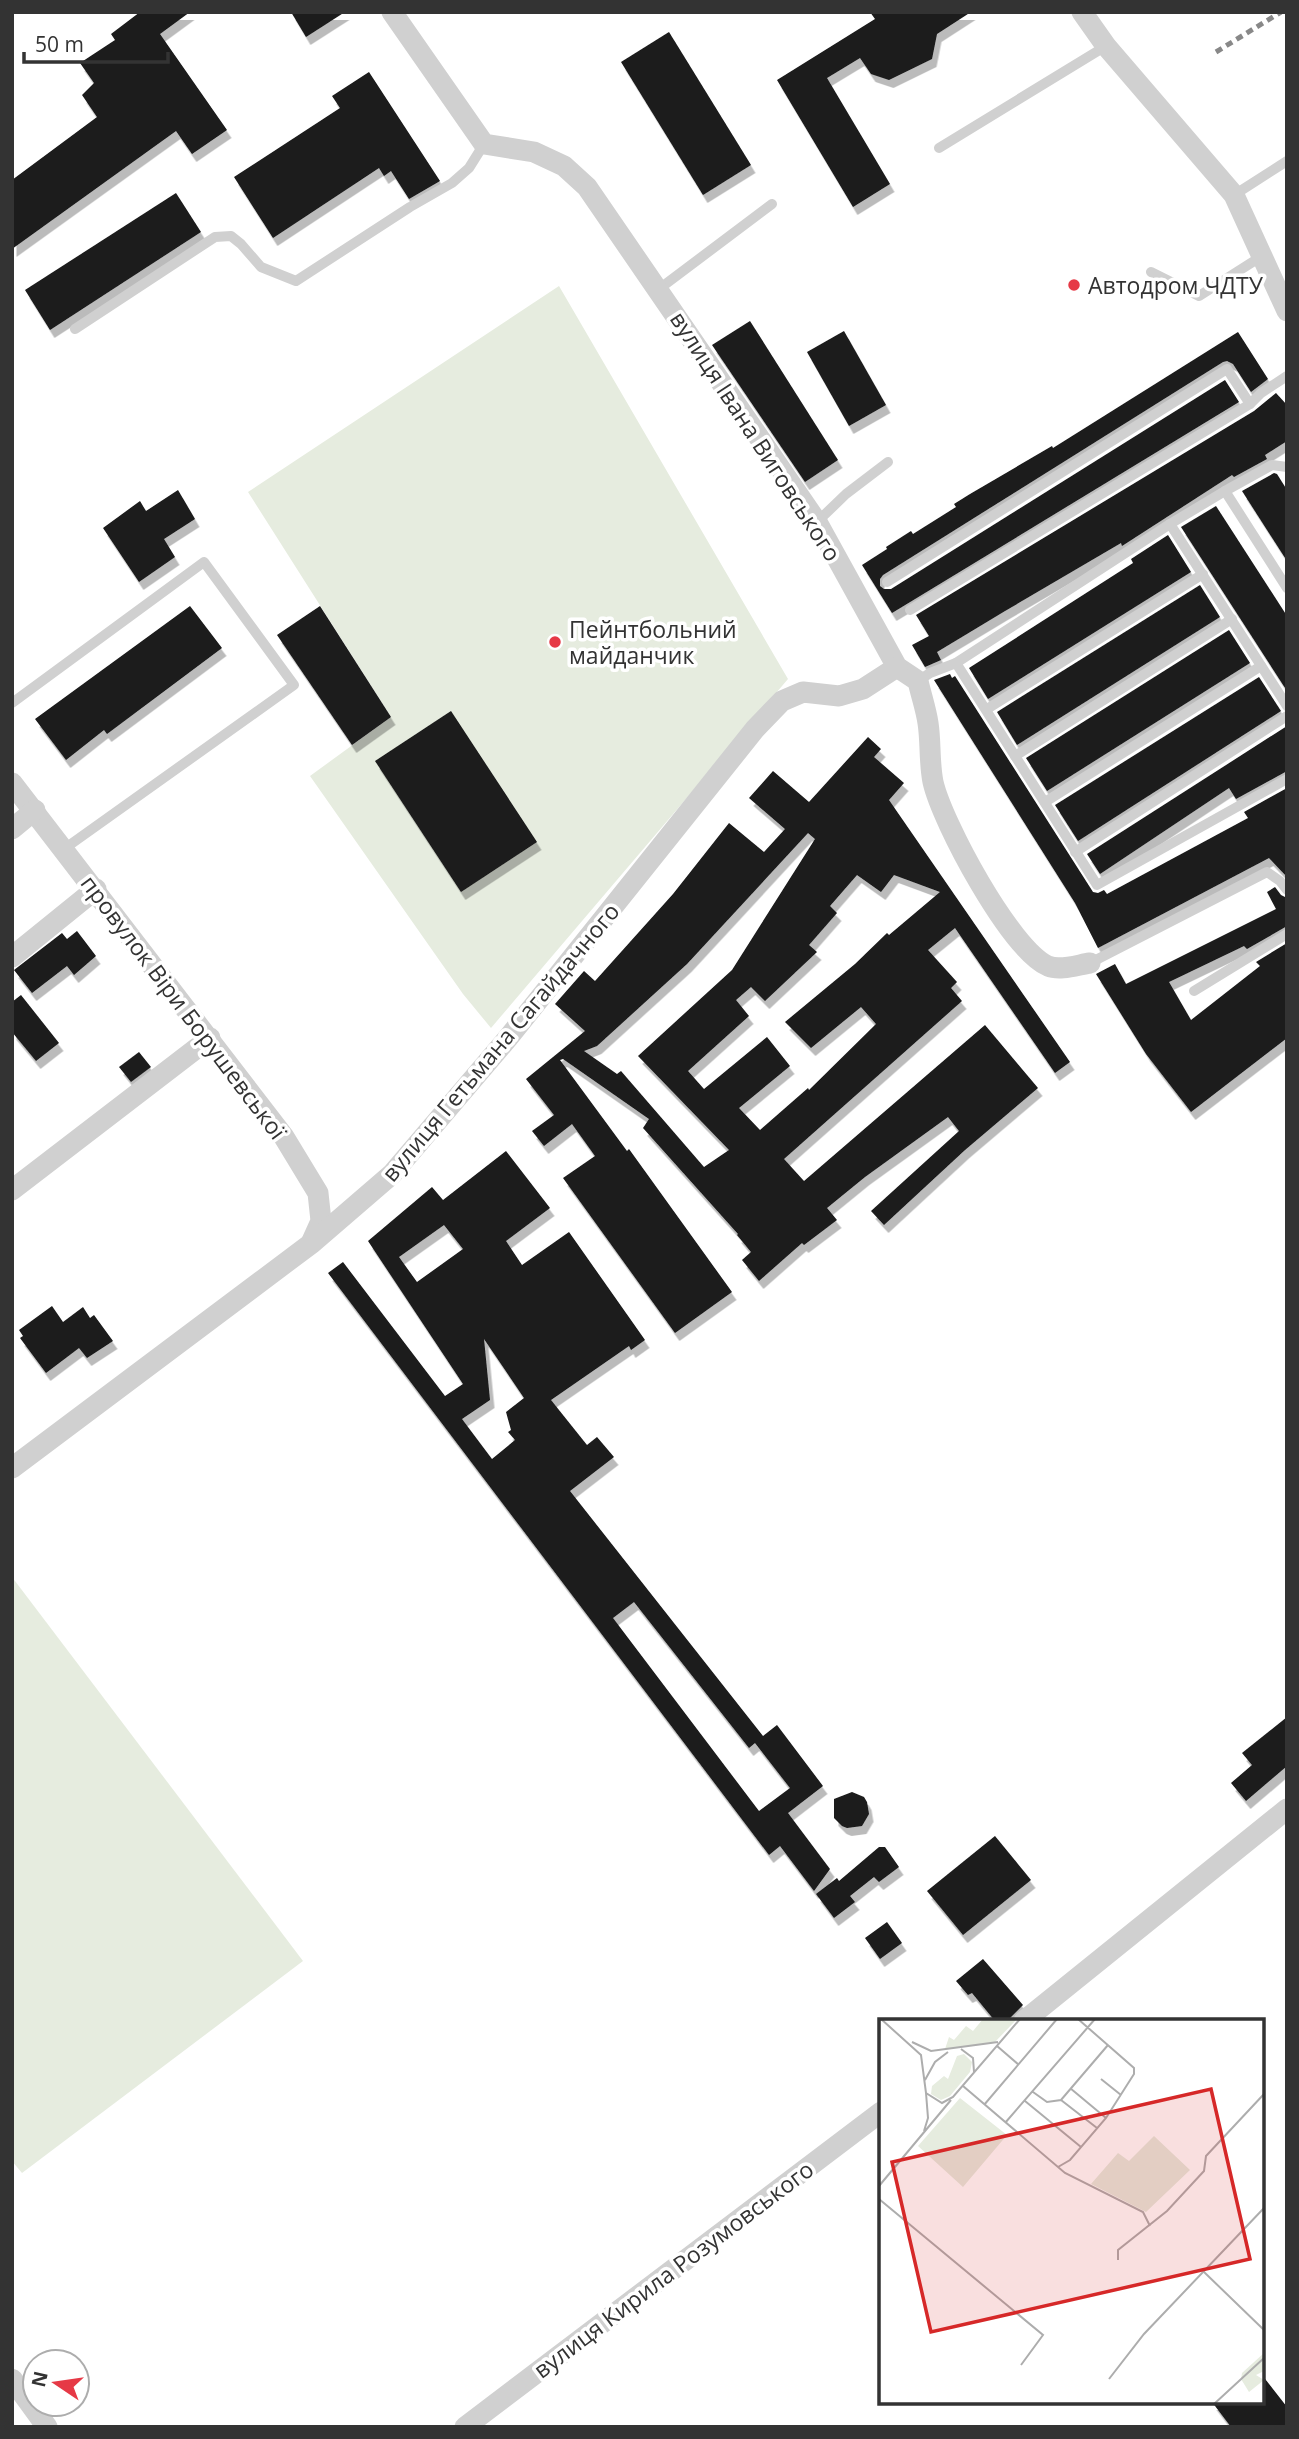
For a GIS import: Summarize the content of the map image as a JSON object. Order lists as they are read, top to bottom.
{
  "streets": {
    "street": [
      "вулиця Івана Виговського",
      "провулок Віри Борушевської",
      "вулиця Гетьмана Сагайдачного",
      "вулиця Кирила Розумовського"
    ]
  },
  "crossings": [
    ["вулиця Івана Виговського", "вулиця Гетьмана Сагайдачного"],
    ["провулок Віри Борушевської", "вулиця Гетьмана Сагайдачного"]
  ],
  "places": ["Автодром ЧДТУ", "Пейнтбольний майданчик"],
  "scale_bar": "50 m",
  "north": "left"
}
